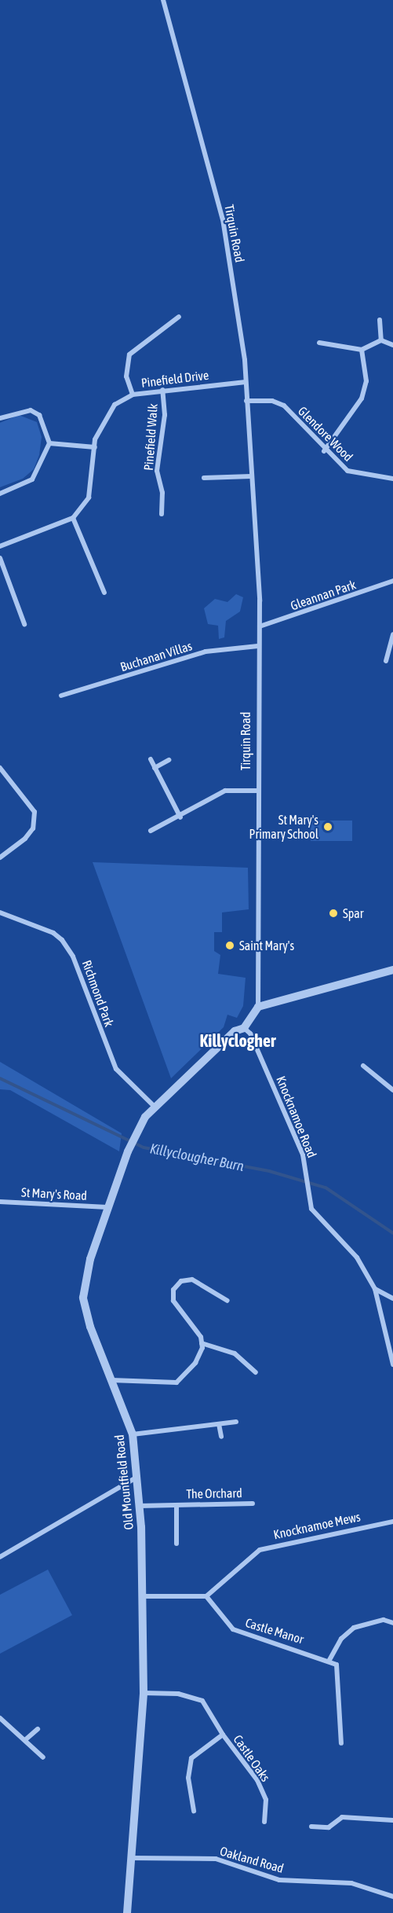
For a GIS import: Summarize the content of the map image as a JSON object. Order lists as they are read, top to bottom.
{
  "streets": {
    "street": [
      "Tirquin Road",
      "Pinefield Drive",
      "Glendore Wood",
      "Pinefield Walk",
      "Gleannan Park",
      "Buchanan Villas",
      "Richmond Park",
      "Knocknamoe Road",
      "St Mary's Road",
      "Old Mountfield Road",
      "The Orchard",
      "Knocknamoe Mews",
      "Castle Manor",
      "Castle Oaks",
      "Oakland Road"
    ]
  },
  "crossings": [
    ["Tirquin Road", "Pinefield Drive"],
    ["Tirquin Road", "Glendore Wood"],
    ["Tirquin Road", "Gleannan Park"],
    ["Tirquin Road", "Buchanan Villas"],
    ["Pinefield Drive", "Pinefield Walk"],
    ["Richmond Park", "Old Mountfield Road"],
    ["Knocknamoe Road", "Old Mountfield Road"],
    ["St Mary's Road", "Old Mountfield Road"],
    ["Old Mountfield Road", "The Orchard"],
    ["Old Mountfield Road", "Castle Oaks"],
    ["Old Mountfield Road", "Oakland Road"],
    ["Knocknamoe Mews", "Castle Manor"]
  ],
  "districts": ["Killyclogher"],
  "water": ["Killyclougher Burn"],
  "places": ["St Mary's Primary School", "Spar", "Saint Mary's"]
}
